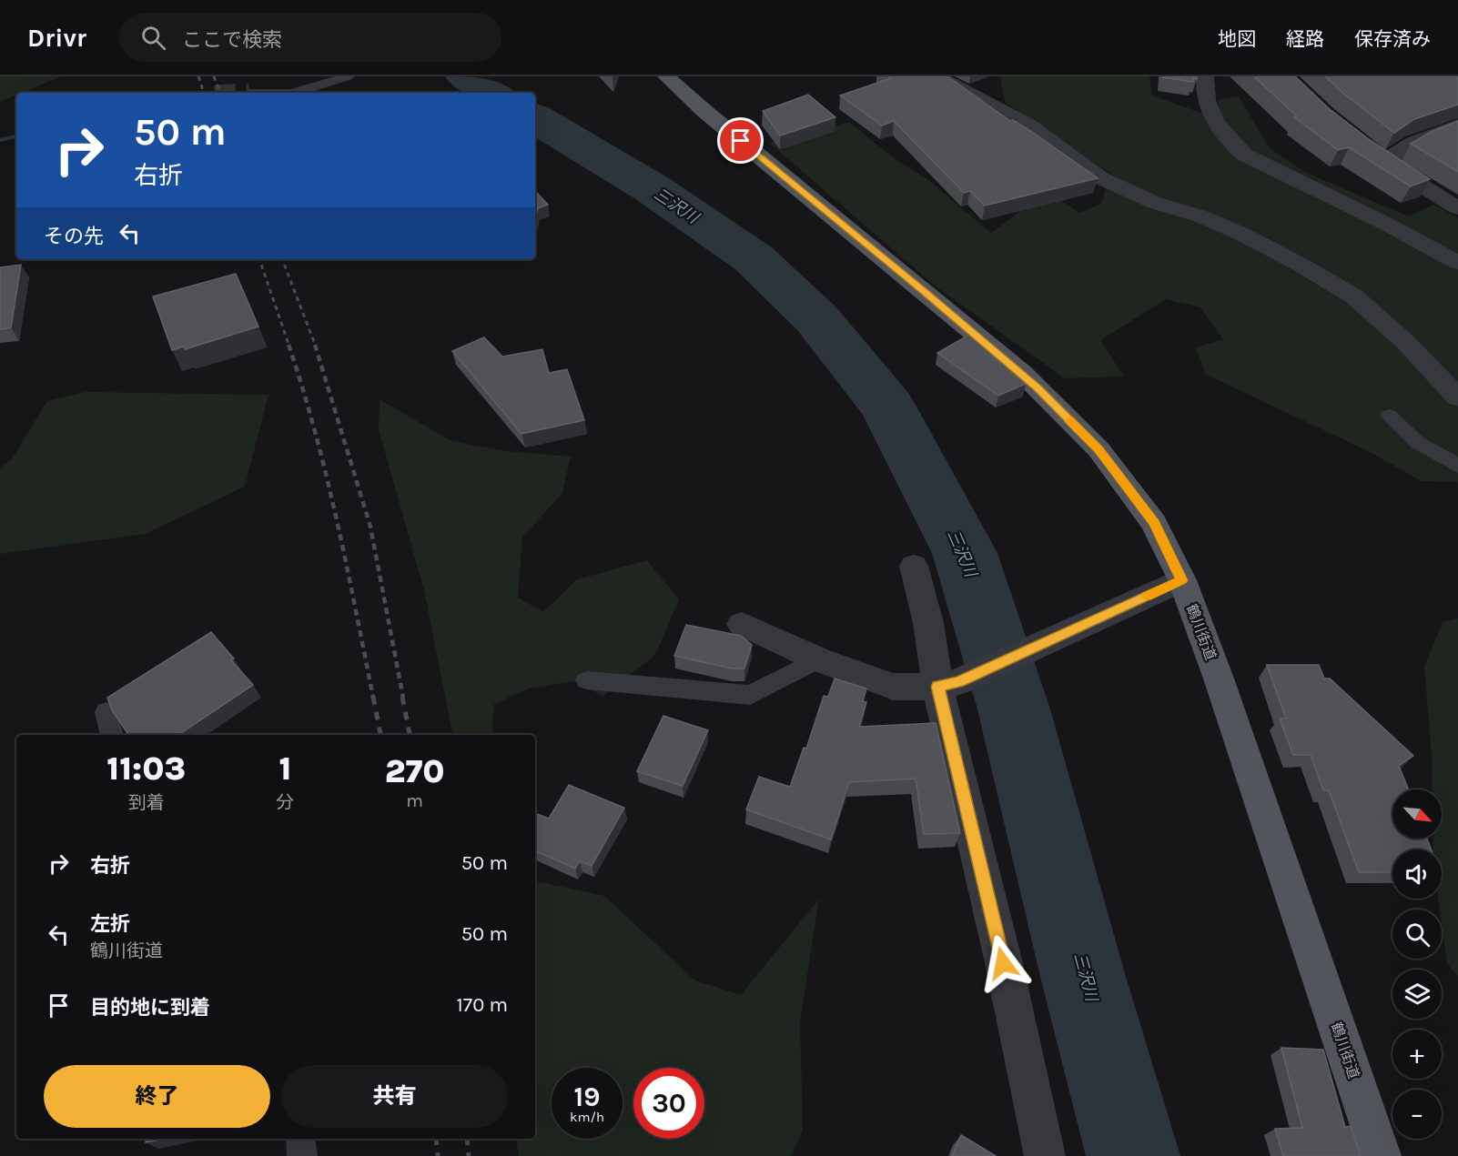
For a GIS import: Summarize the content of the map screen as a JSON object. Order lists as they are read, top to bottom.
{
  "streets": {
    "main road": ["鶴川街道"]
  },
  "water": ["三沢川"],
  "north": "bottom right",
  "page": {
    "header": "Drivr",
    "search": "ここで検索",
    "nav": ["地図", "経路", "保存済み"],
    "turn": ["50 m", "右折"],
    "then": "その先",
    "eta": [
      "11:03",
      "到着",
      "1",
      "分",
      "270",
      "m"
    ],
    "map_buttons": ["+", "−"],
    "list": [
      {
        "name": "右折",
        "value": "50 m"
      },
      {
        "name": "左折",
        "note": "鶴川街道",
        "value": "50 m"
      },
      {
        "name": "目的地に到着",
        "value": "170 m"
      }
    ],
    "buttons": ["終了", "共有"],
    "speed": "19 km/h",
    "limit": "30"
  }
}
